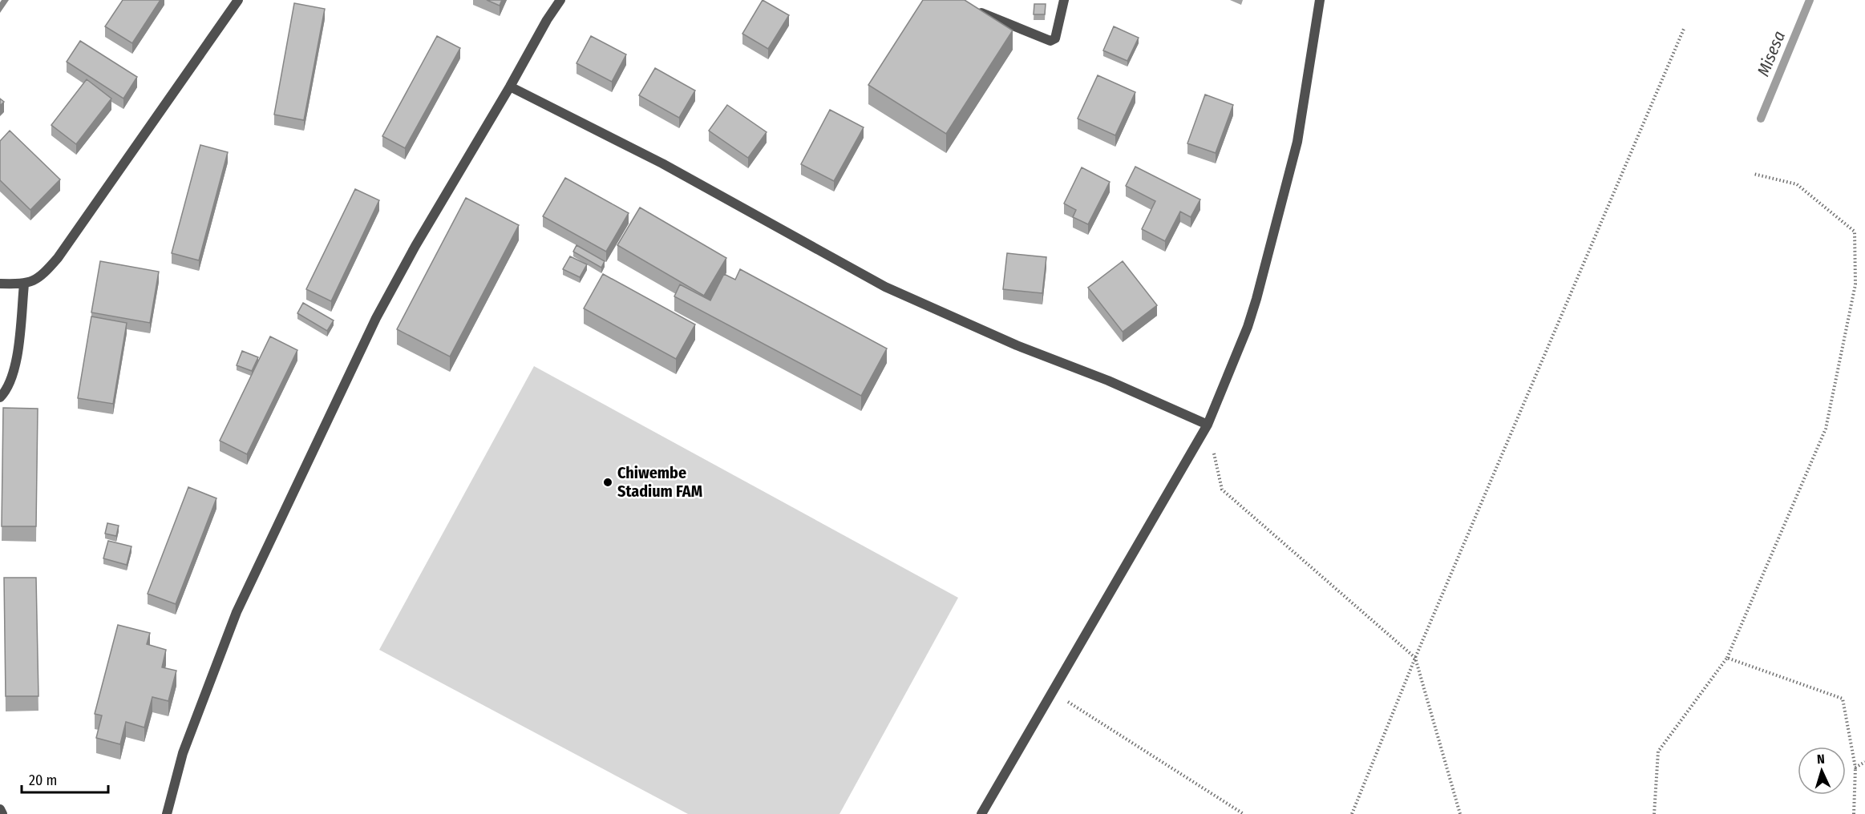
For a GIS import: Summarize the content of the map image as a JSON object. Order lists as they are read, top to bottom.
{
  "water": ["Misesa"],
  "places": ["Chiwembe Stadium FAM"],
  "scale_bar": "20 m",
  "north": "top"
}
